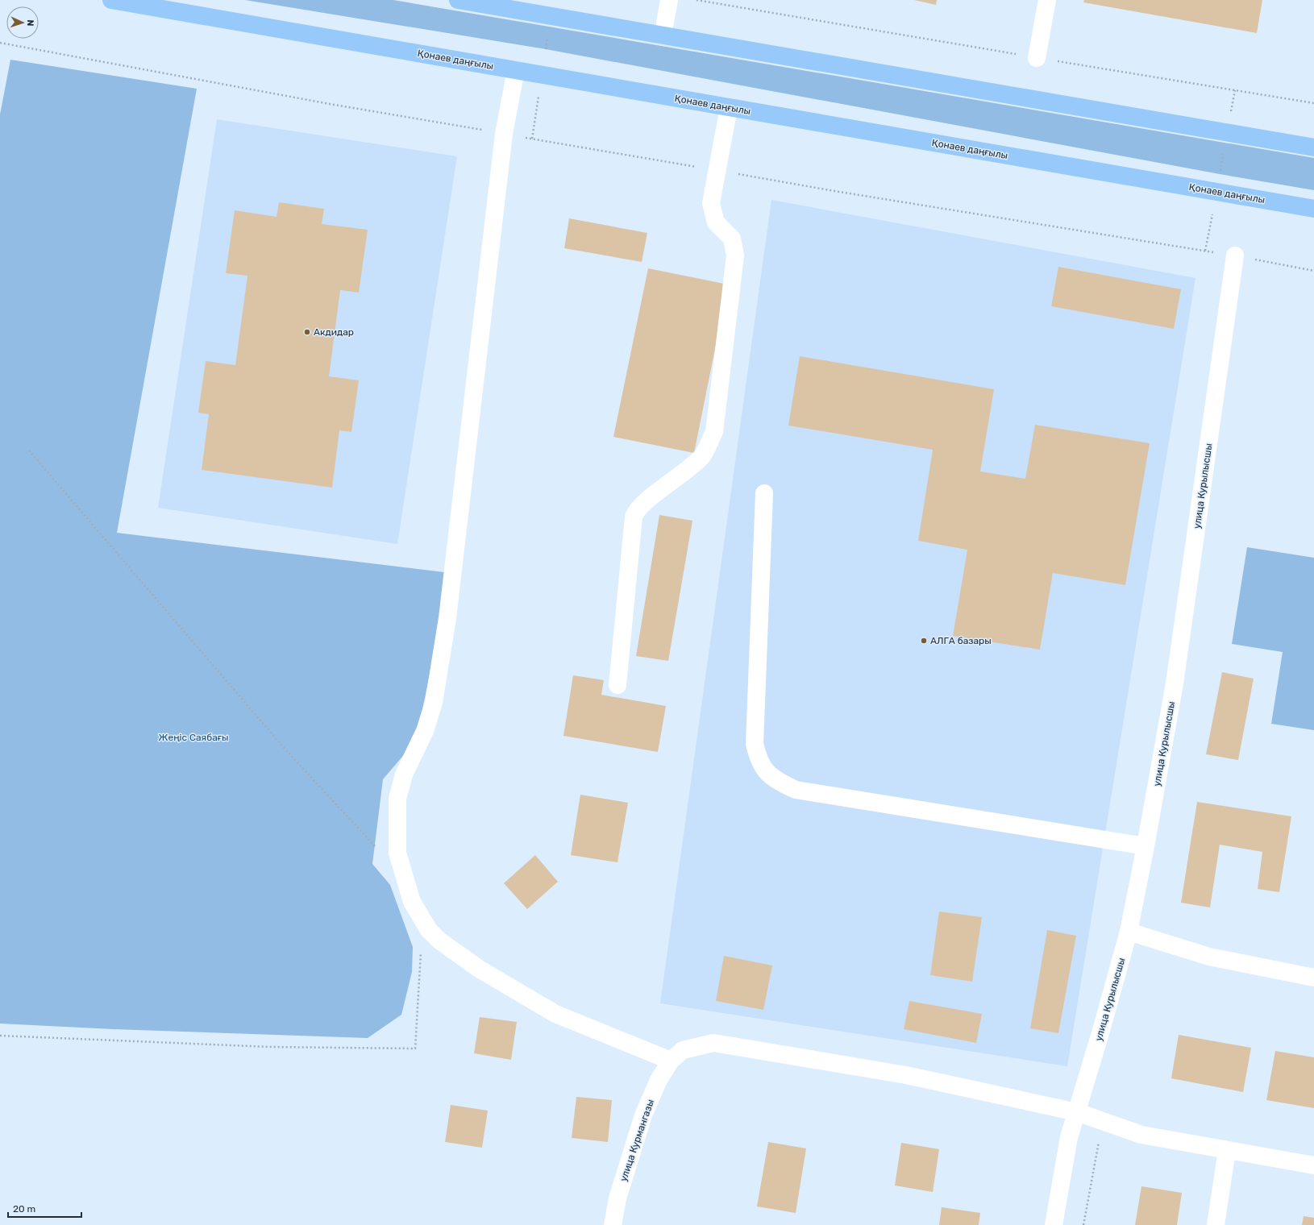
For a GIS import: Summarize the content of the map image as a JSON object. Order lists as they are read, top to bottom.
{
  "streets": {
    "main road": ["Қонаев даңғылы"],
    "street": ["улица Курылысшы", "улица Курмангазы"]
  },
  "crossings": [
    ["улица Курылысшы", "улица Курмангазы"]
  ],
  "parks": ["Жеңіс Саябағы"],
  "places": ["Акдидар", "АЛГА базары"],
  "scale_bar": "20 m",
  "north": "right"
}
